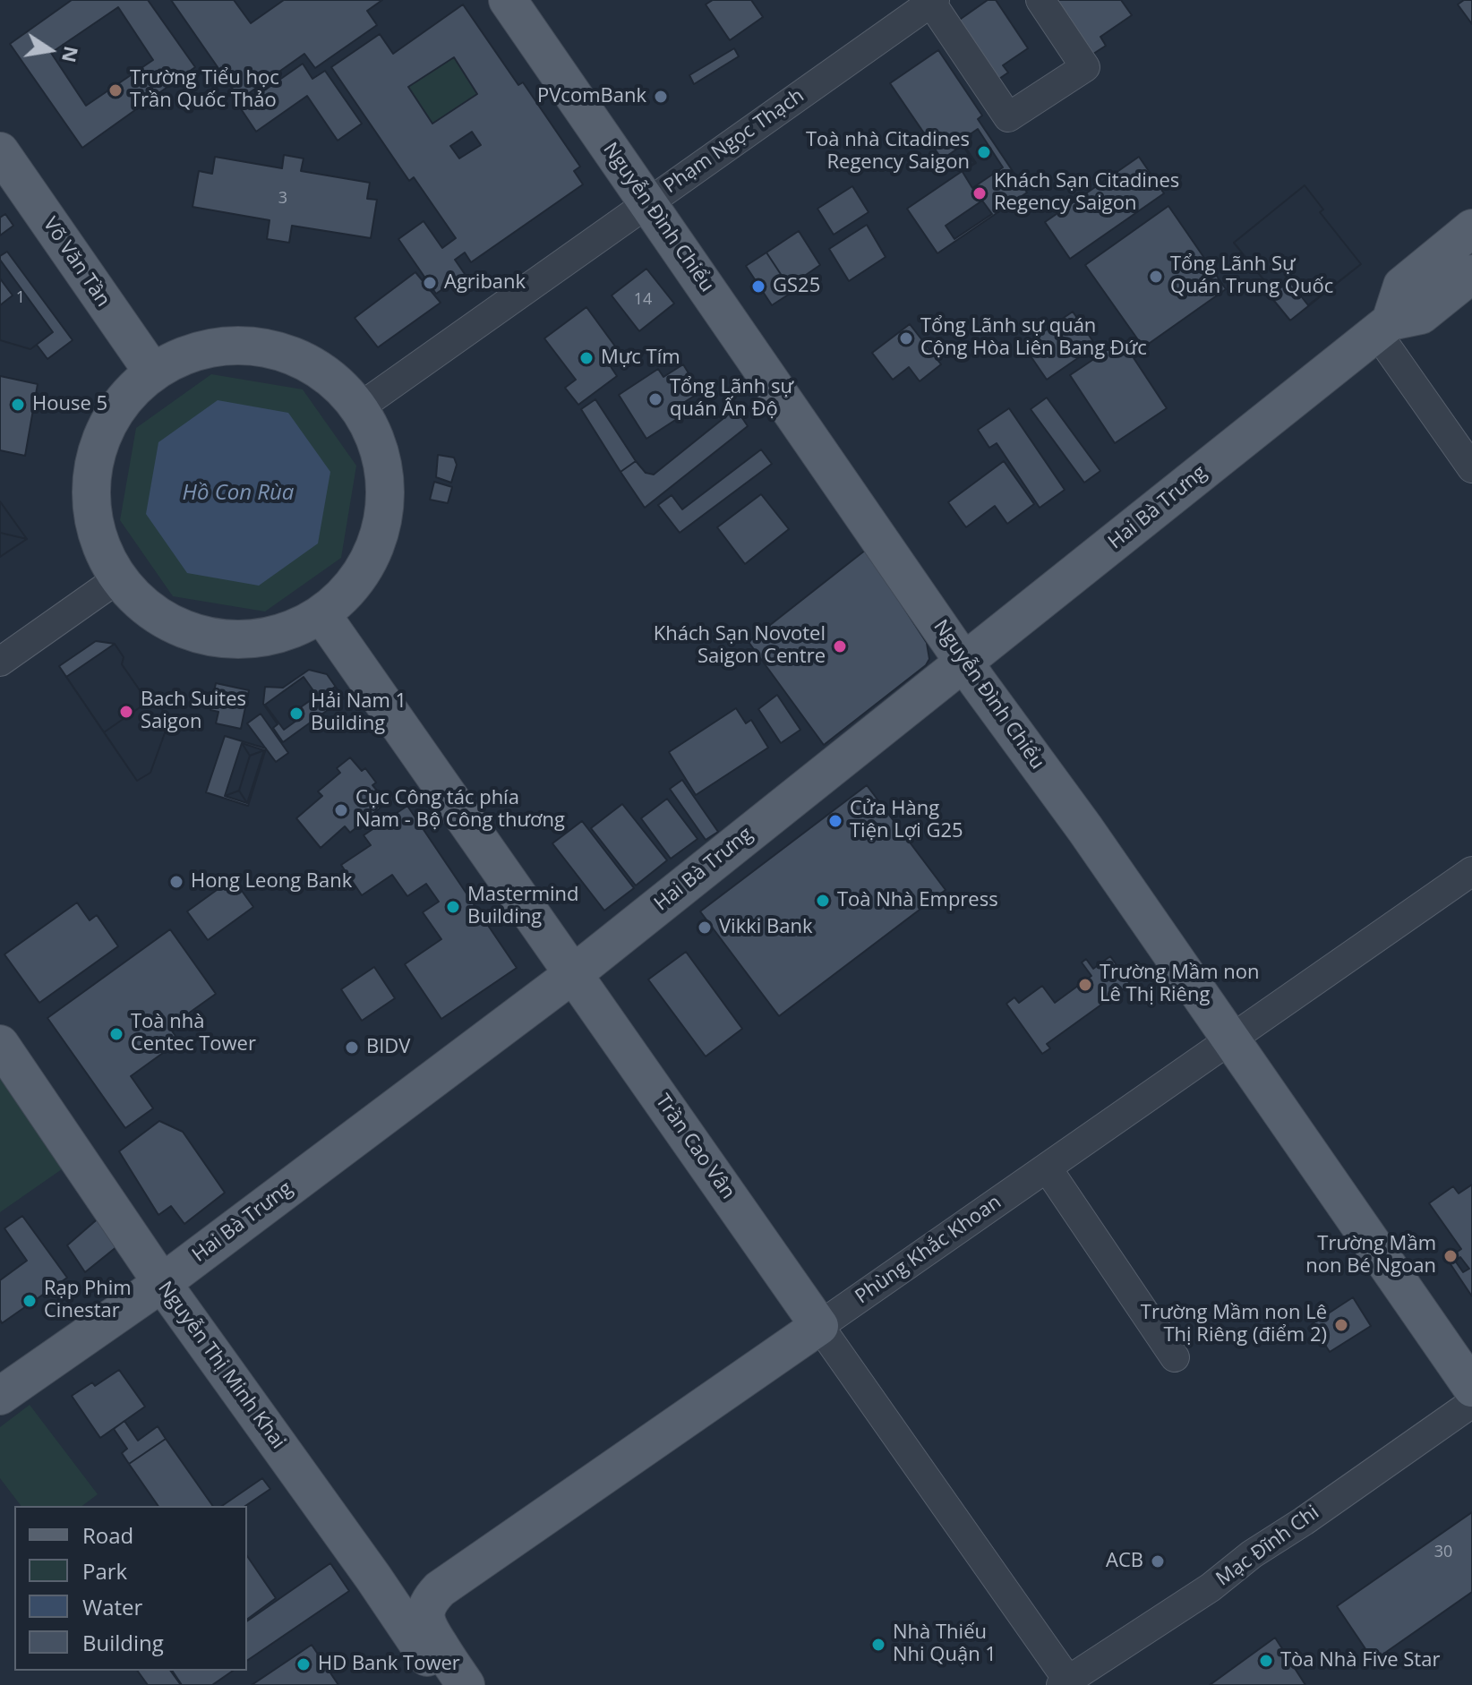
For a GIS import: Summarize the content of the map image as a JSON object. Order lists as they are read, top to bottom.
{
  "streets": {
    "main road": [
      "Nguyễn Đình Chiểu",
      "Võ Văn Tần",
      "Hai Bà Trưng",
      "Trần Cao Vân",
      "Phùng Khắc Khoan",
      "Nguyễn Thị Minh Khai"
    ],
    "street": ["Phạm Ngọc Thạch", "Mạc Đĩnh Chi"]
  },
  "crossings": [
    ["Phạm Ngọc Thạch", "Nguyễn Đình Chiểu"],
    ["Nguyễn Đình Chiểu", "Hai Bà Trưng"],
    ["Nguyễn Đình Chiểu", "Phùng Khắc Khoan"],
    ["Hai Bà Trưng", "Trần Cao Vân"],
    ["Hai Bà Trưng", "Nguyễn Thị Minh Khai"],
    ["Trần Cao Vân", "Phùng Khắc Khoan"],
    ["Trần Cao Vân", "Mạc Đĩnh Chi"]
  ],
  "water": ["Hồ Con Rùa"],
  "places": [
    "Trường Tiểu học Trần Quốc Thảo",
    "PVcomBank",
    "Toà nhà Citadines Regency Saigon",
    "Khách Sạn Citadines Regency Saigon",
    "Tổng Lãnh Sự Quán Trung Quốc",
    "Agribank",
    "GS25",
    "Tổng Lãnh sự quán Cộng Hòa Liên Bang Ðức",
    "Mực Tím",
    "Tổng Lãnh sự quán Ấn Độ",
    "House 5",
    "Khách Sạn Novotel Saigon Centre",
    "Bach Suites Saigon",
    "Hải Nam 1 Building",
    "Cục Công tác phía Nam - Bộ Công thương",
    "Cửa Hàng Tiện Lợi G25",
    "Hong Leong Bank",
    "Toà Nhà Empress",
    "Mastermind Building",
    "Vikki Bank",
    "Trường Mầm non Lê Thị Riêng",
    "Toà nhà Centec Tower",
    "BIDV",
    "Trường Mầm non Bé Ngoan",
    "Rạp Phim Cinestar",
    "Trường Mầm non Lê Thị Riêng (điểm 2)",
    "ACB",
    "Nhà Thiếu Nhi Quận 1",
    "Tòa Nhà Five Star",
    "HD Bank Tower"
  ],
  "house_numbers": [
    "3",
    "1",
    "14",
    "30"
  ],
  "legend": [
    "Road",
    "Park",
    "Water",
    "Building"
  ],
  "north": "right"
}
